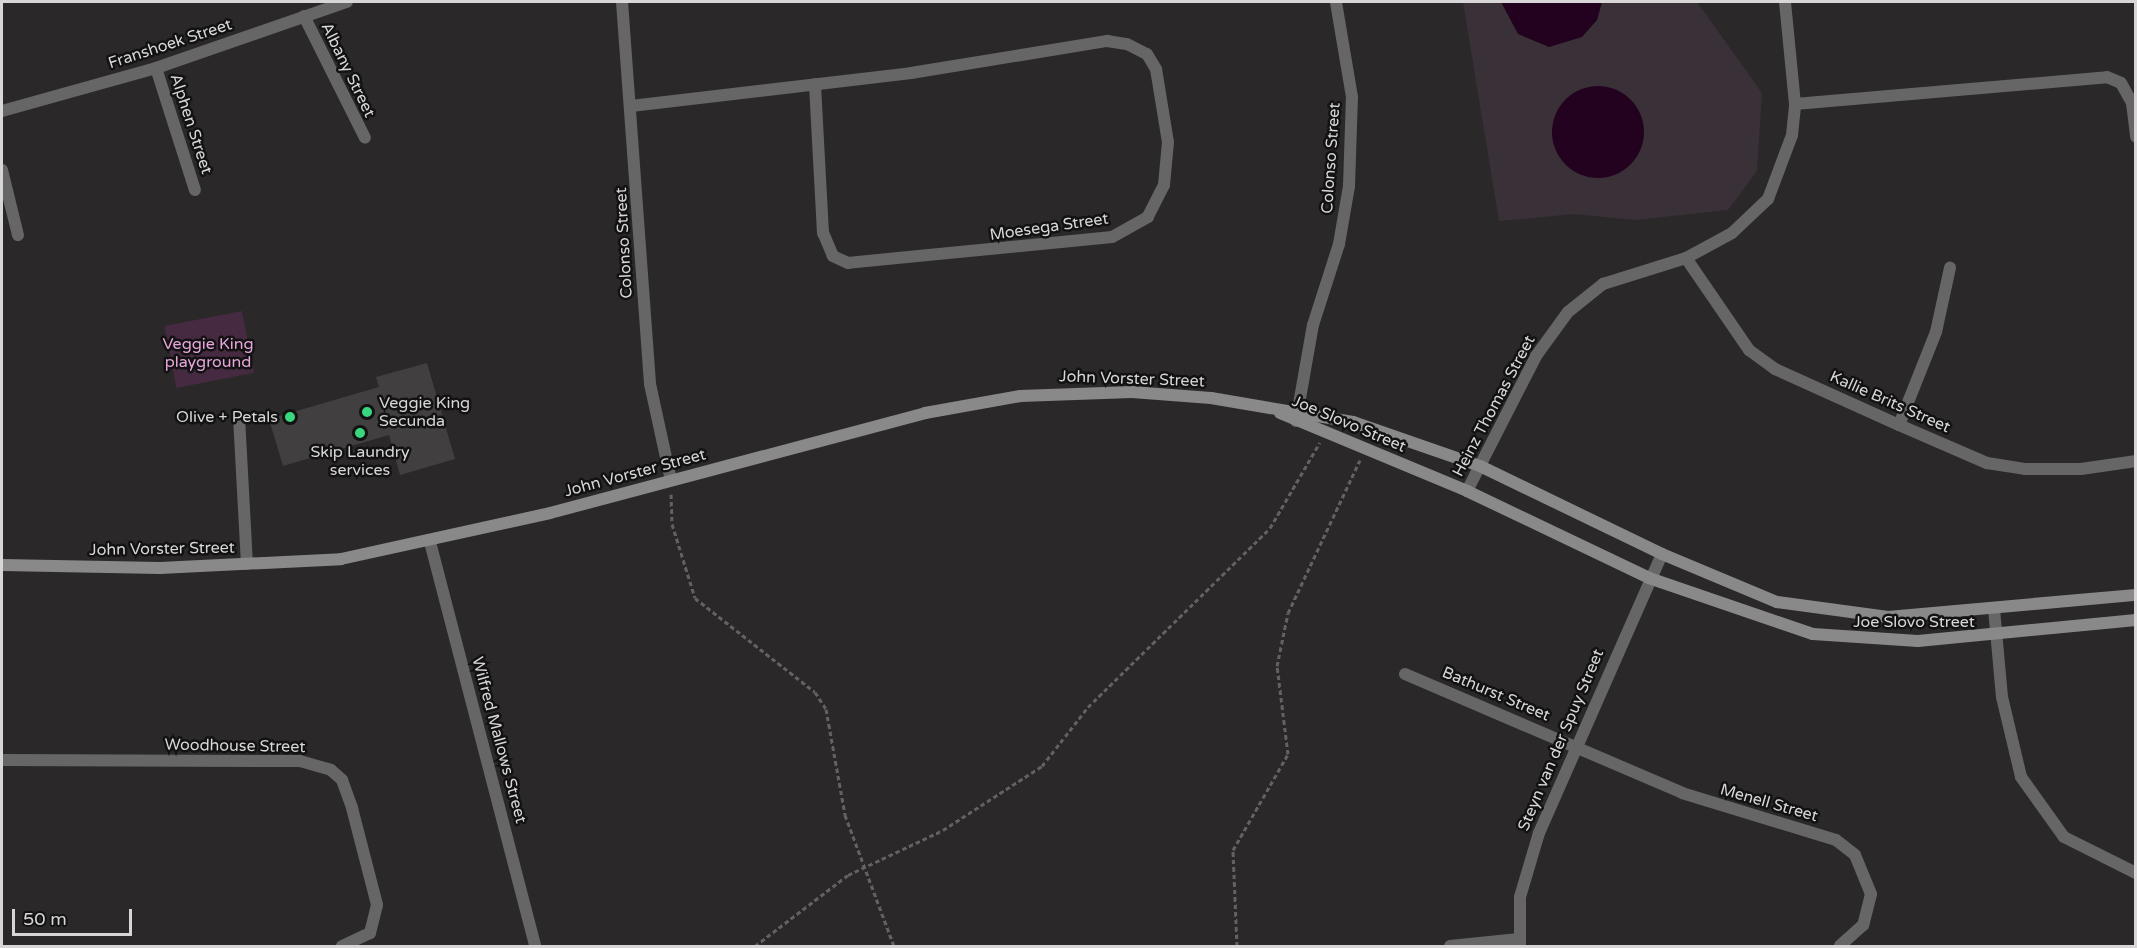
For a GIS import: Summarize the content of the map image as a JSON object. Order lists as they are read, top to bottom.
{
  "streets": {
    "street": [
      "Franshoek Street",
      "Albany Street",
      "Alphen Street",
      "Colonso Street",
      "Moesega Street",
      "John Vorster Street",
      "Kallie Brits Street",
      "Heinz Thomas Street",
      "Joe Slovo Street",
      "Bathurst Street",
      "Wilfred Mallows Street",
      "Steyn van der Spuy Street",
      "Woodhouse Street",
      "Menell Street"
    ]
  },
  "crossings": [
    ["Franshoek Street", "Albany Street"],
    ["Franshoek Street", "Alphen Street"],
    ["Colonso Street", "Moesega Street"],
    ["Colonso Street", "John Vorster Street"],
    ["Colonso Street", "Joe Slovo Street"],
    ["John Vorster Street", "Joe Slovo Street"],
    ["John Vorster Street", "Wilfred Mallows Street"],
    ["Kallie Brits Street", "Heinz Thomas Street"],
    ["Heinz Thomas Street", "Joe Slovo Street"],
    ["Joe Slovo Street", "Steyn van der Spuy Street"],
    ["Bathurst Street", "Steyn van der Spuy Street"],
    ["Bathurst Street", "Menell Street"],
    ["Steyn van der Spuy Street", "Menell Street"]
  ],
  "parks": ["Veggie King playground"],
  "places": ["Veggie King Secunda", "Olive + Petals", "Skip Laundry services"],
  "scale_bar": "50 m"
}
